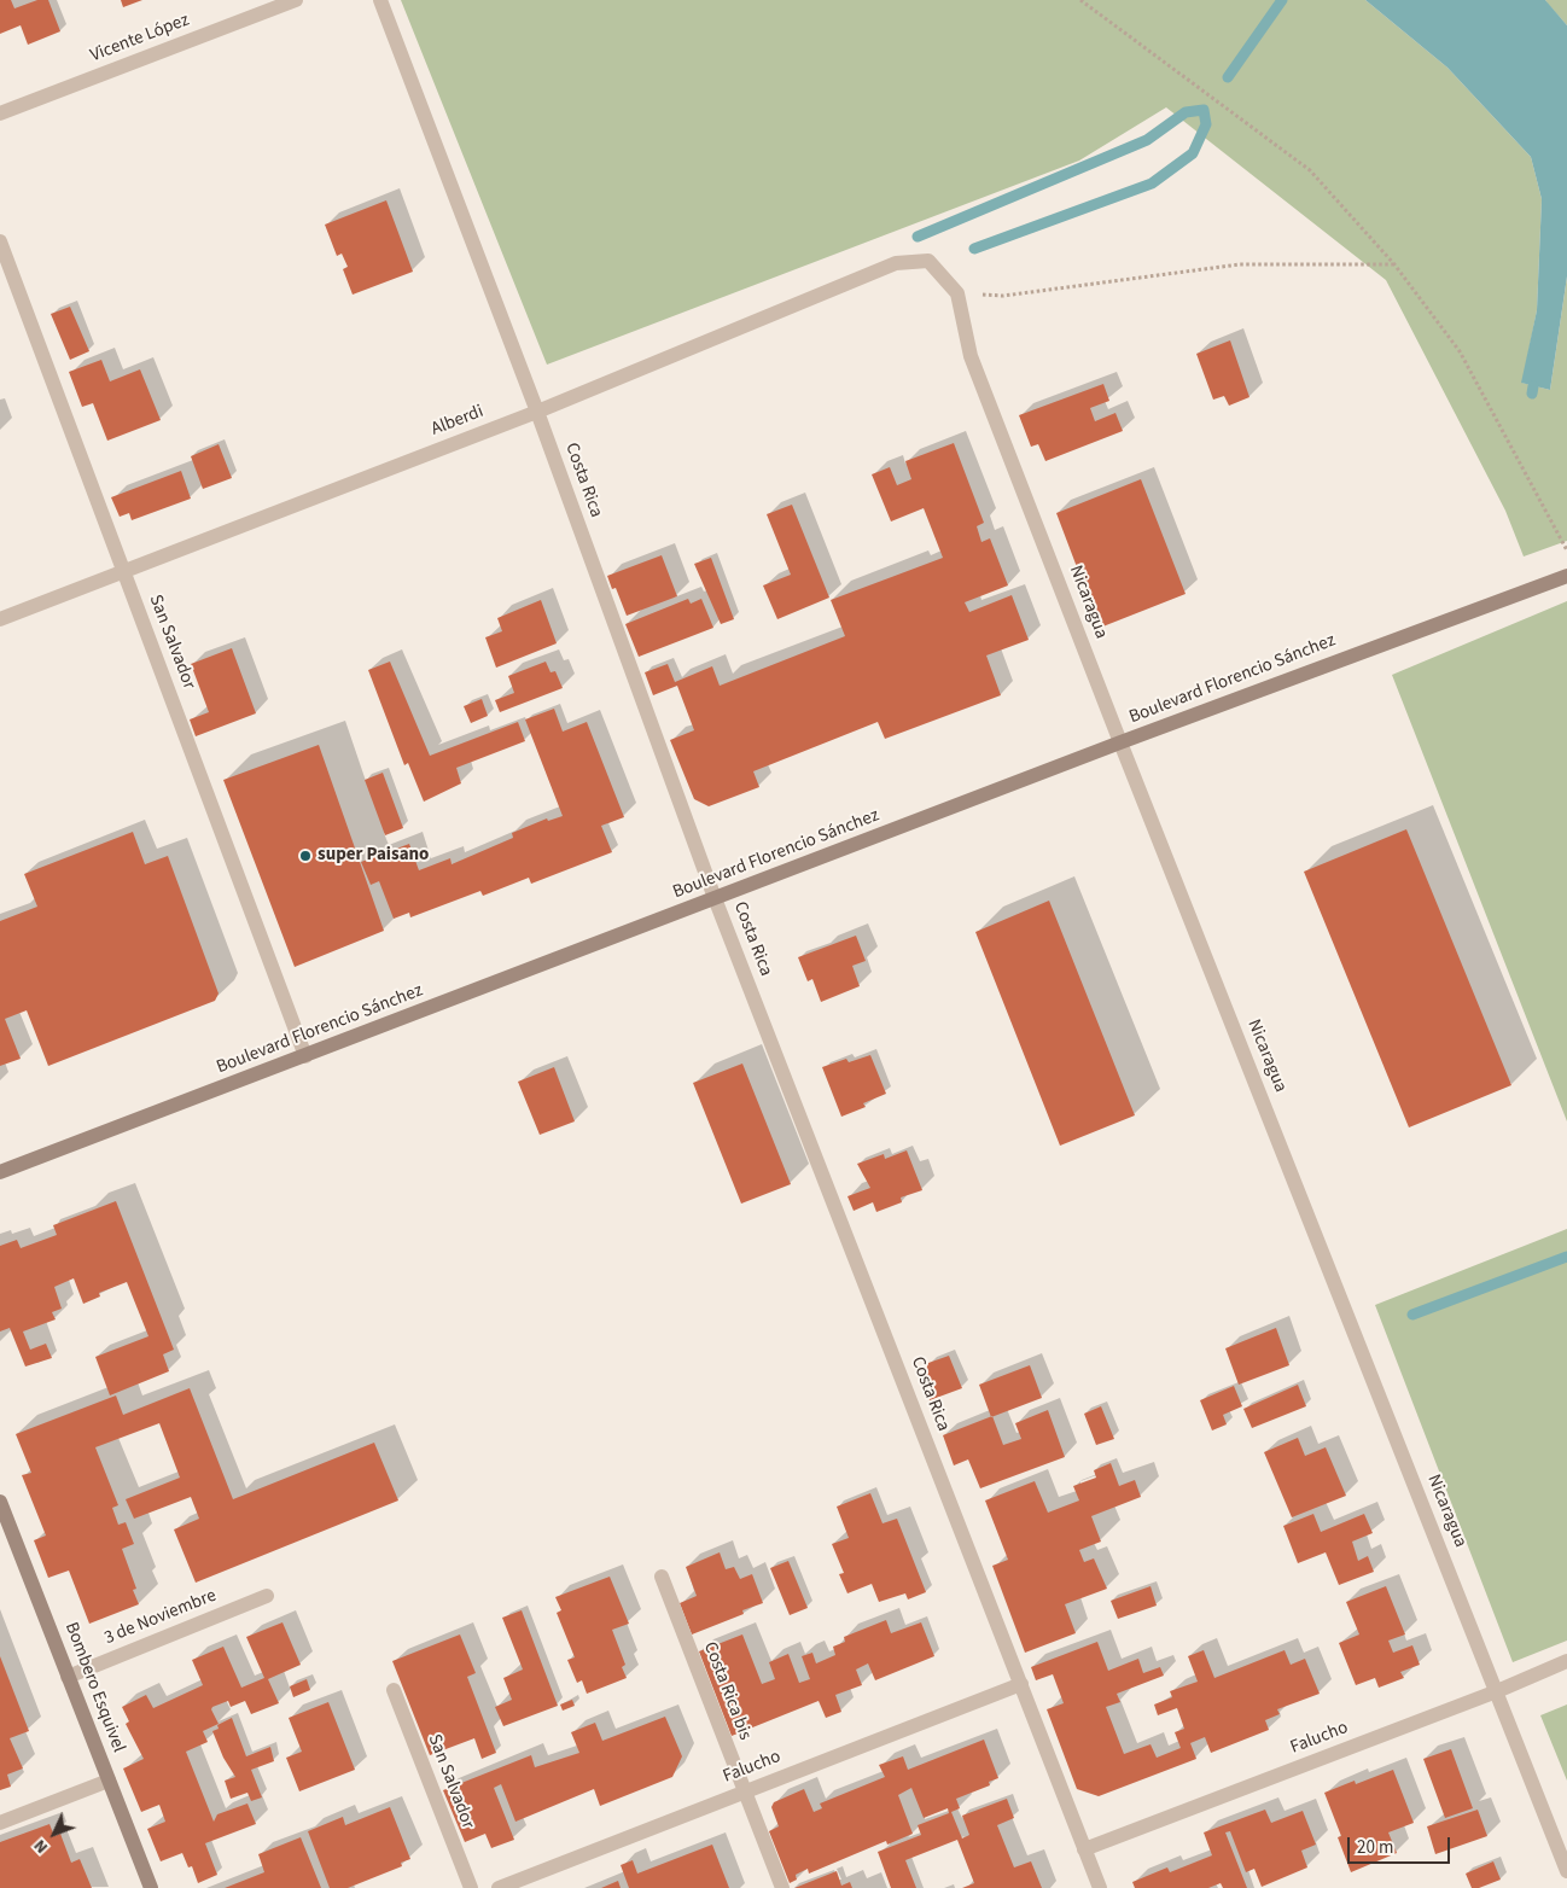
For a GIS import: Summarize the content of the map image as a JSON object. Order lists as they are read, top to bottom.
{
  "streets": {
    "main road": ["Boulevard Florencio Sánchez", "Bombero Esquivel"],
    "street": [
      "Vicente López",
      "Alberdi",
      "Costa Rica",
      "Nicaragua",
      "San Salvador",
      "3 de Noviembre",
      "Costa Rica bis",
      "Falucho"
    ]
  },
  "crossings": [
    ["Alberdi", "Costa Rica"],
    ["Alberdi", "Nicaragua"],
    ["Alberdi", "San Salvador"],
    ["Costa Rica", "Boulevard Florencio Sánchez"],
    ["Costa Rica", "Falucho"],
    ["Nicaragua", "Boulevard Florencio Sánchez"],
    ["Nicaragua", "Falucho"],
    ["San Salvador", "Boulevard Florencio Sánchez"],
    ["3 de Noviembre", "Bombero Esquivel"],
    ["Costa Rica bis", "Falucho"]
  ],
  "places": ["super Paisano"],
  "scale_bar": "20 m",
  "north": "bottom left"
}
